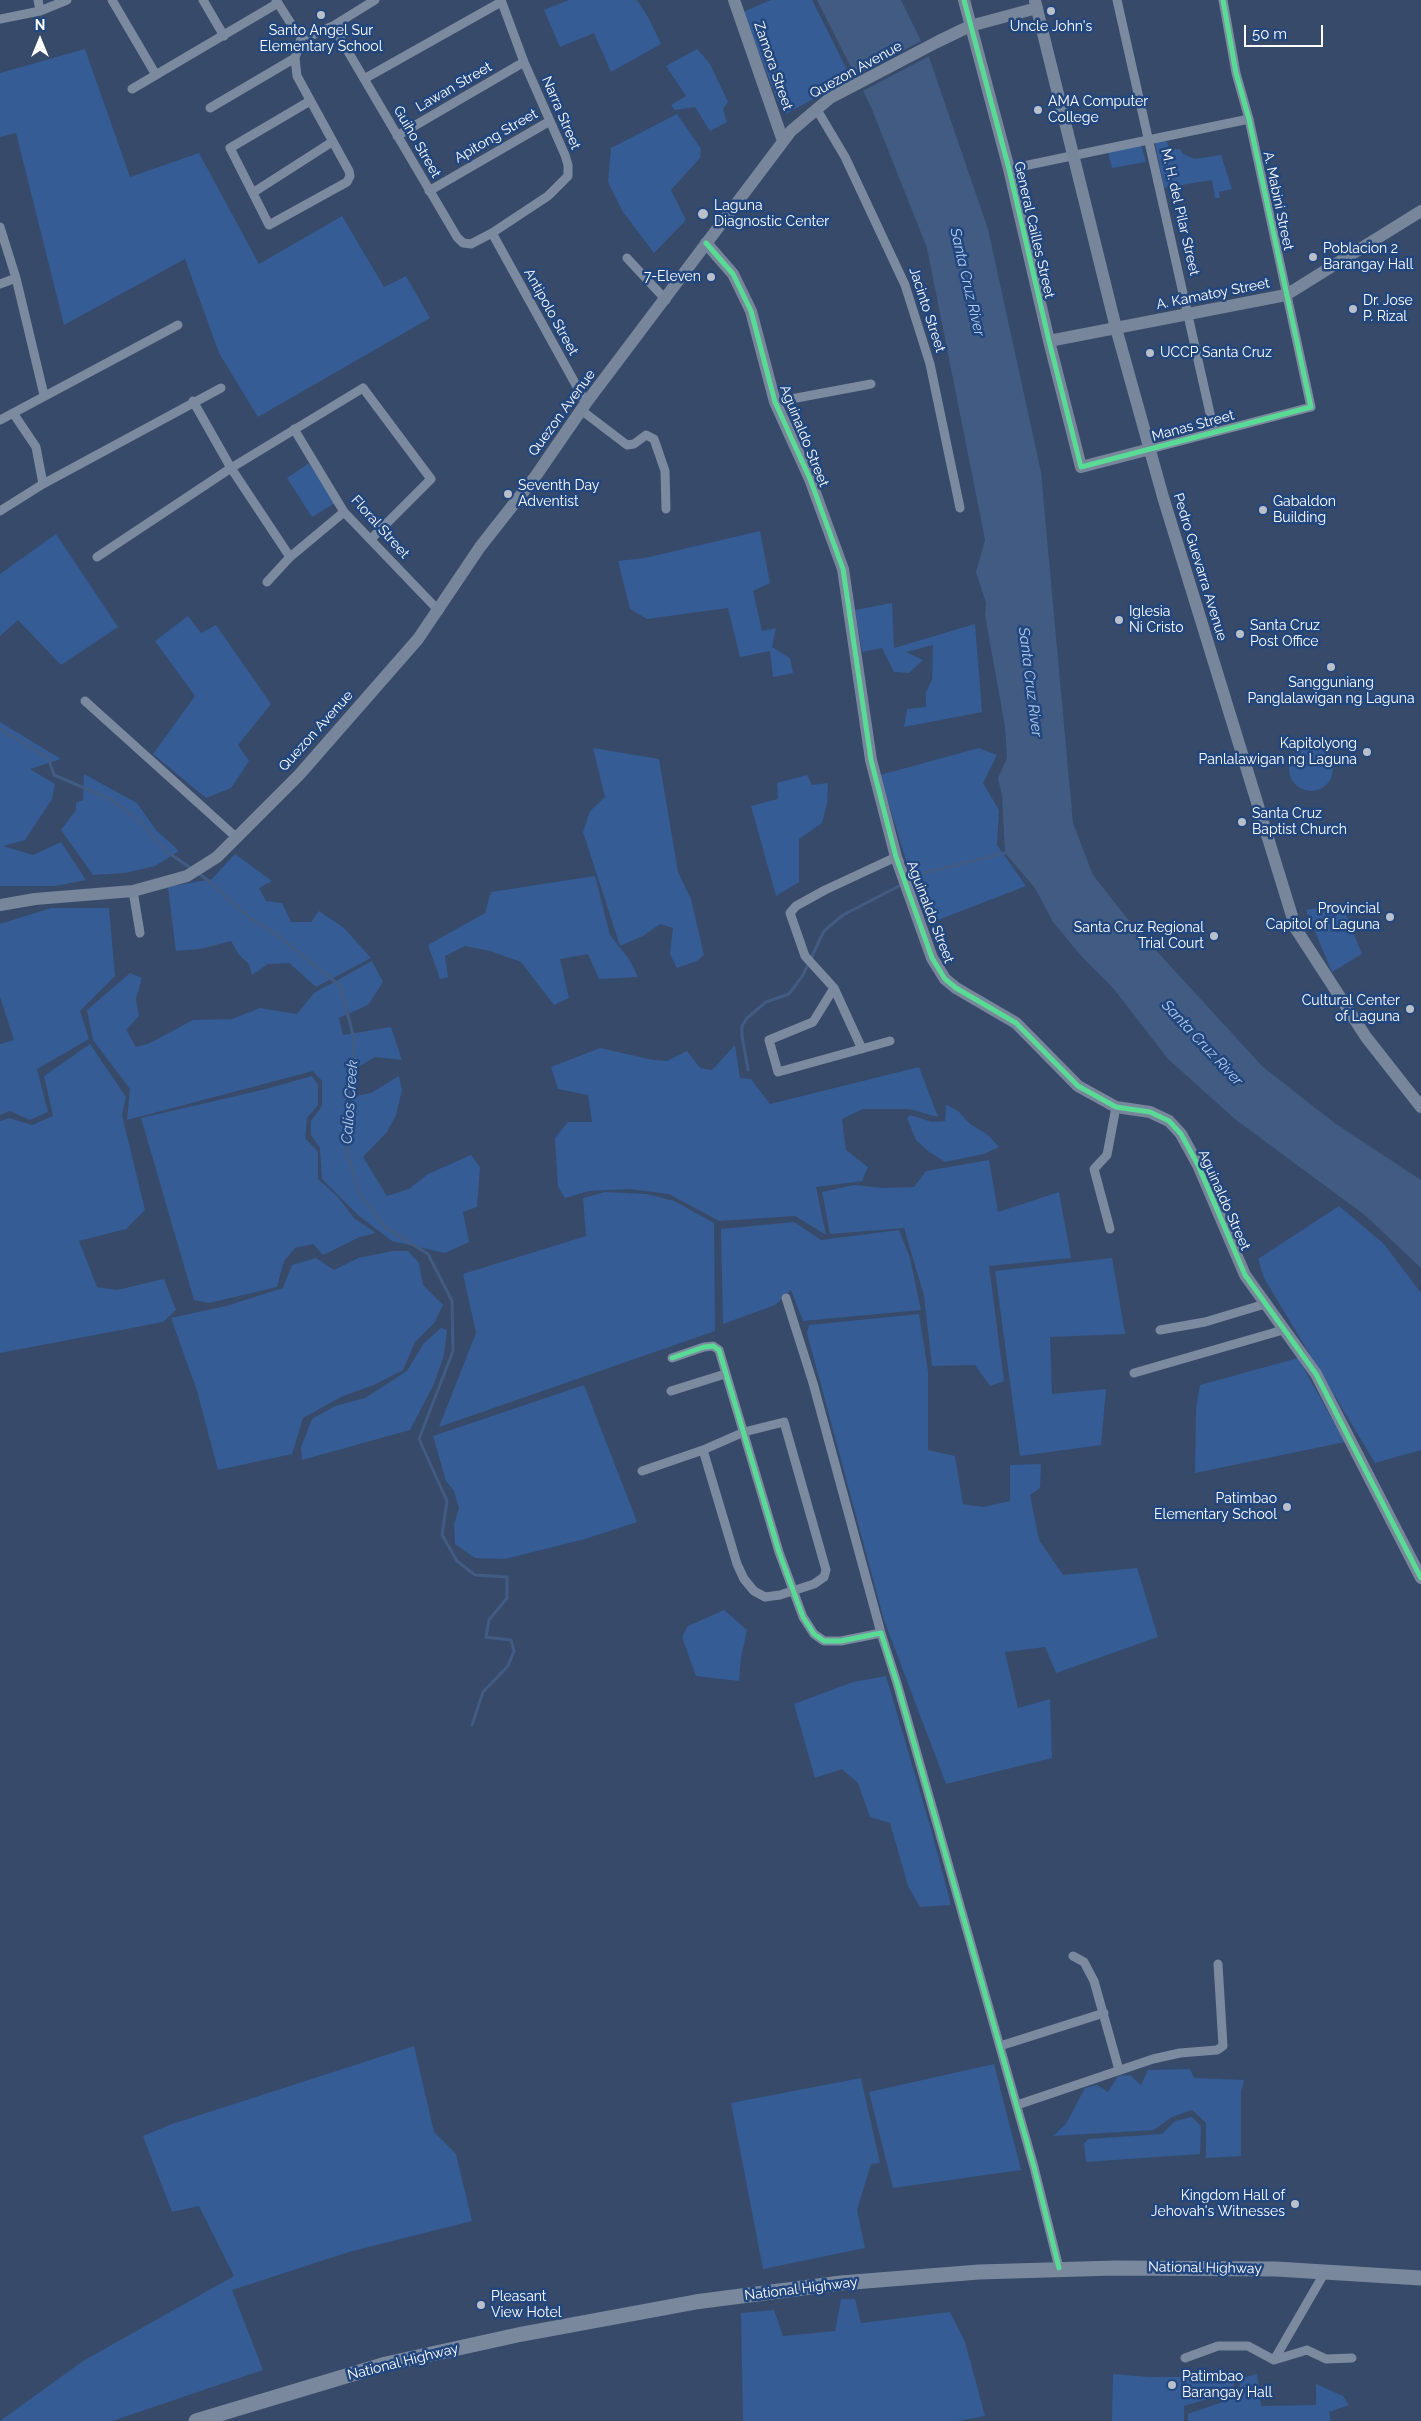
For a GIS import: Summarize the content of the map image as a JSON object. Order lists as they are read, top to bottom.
{
  "streets": {
    "main road": ["National Highway"],
    "street": [
      "Zamora Street",
      "Quezon Avenue",
      "Lawan Street",
      "Narra Street",
      "Apitong Street",
      "Guiho Street",
      "A. Mabini Street",
      "M. H. del Pilar Street",
      "General Cailles Street",
      "A. Kamatoy Street",
      "Jacinto Street",
      "Antipolo Street",
      "Manas Street",
      "Aguinaldo Street",
      "Floral Street",
      "Pedro Guevarra Avenue"
    ]
  },
  "crossings": [
    ["Zamora Street", "Quezon Avenue"],
    ["Quezon Avenue", "General Cailles Street"],
    ["Quezon Avenue", "Jacinto Street"],
    ["Quezon Avenue", "Antipolo Street"],
    ["Quezon Avenue", "Aguinaldo Street"],
    ["Quezon Avenue", "Floral Street"],
    ["Quezon Avenue", "Pedro Guevarra Avenue"],
    ["Lawan Street", "Narra Street"],
    ["Lawan Street", "Guiho Street"],
    ["Narra Street", "Apitong Street"],
    ["Narra Street", "Guiho Street"],
    ["Narra Street", "Antipolo Street"],
    ["Apitong Street", "Guiho Street"],
    ["Guiho Street", "Antipolo Street"],
    ["A. Mabini Street", "A. Kamatoy Street"],
    ["A. Mabini Street", "Manas Street"],
    ["M. H. del Pilar Street", "A. Kamatoy Street"],
    ["M. H. del Pilar Street", "Manas Street"],
    ["General Cailles Street", "A. Kamatoy Street"],
    ["General Cailles Street", "Manas Street"],
    ["A. Kamatoy Street", "Pedro Guevarra Avenue"],
    ["Manas Street", "Pedro Guevarra Avenue"]
  ],
  "water": ["Santa Cruz River", "Calios Creek"],
  "places": [
    "Uncle John's",
    "Santo Angel Sur Elementary School",
    "AMA Computer College",
    "Laguna Diagnostic Center",
    "Poblacion 2 Barangay Hall",
    "7-Eleven",
    "Dr. Jose P. Rizal",
    "UCCP Santa Cruz",
    "Seventh Day Adventist",
    "Gabaldon Building",
    "Iglesia Ni Cristo",
    "Santa Cruz Post Office",
    "Sangguniang Panglalawigan ng Laguna",
    "Kapitolyong Panlalawigan ng Laguna",
    "Santa Cruz Baptist Church",
    "Provincial Capitol of Laguna",
    "Santa Cruz Regional Trial Court",
    "Cultural Center of Laguna",
    "Patimbao Elementary School",
    "Kingdom Hall of Jehovah's Witnesses",
    "Pleasant View Hotel",
    "Patimbao Barangay Hall"
  ],
  "scale_bar": "50 m",
  "north": "top"
}
